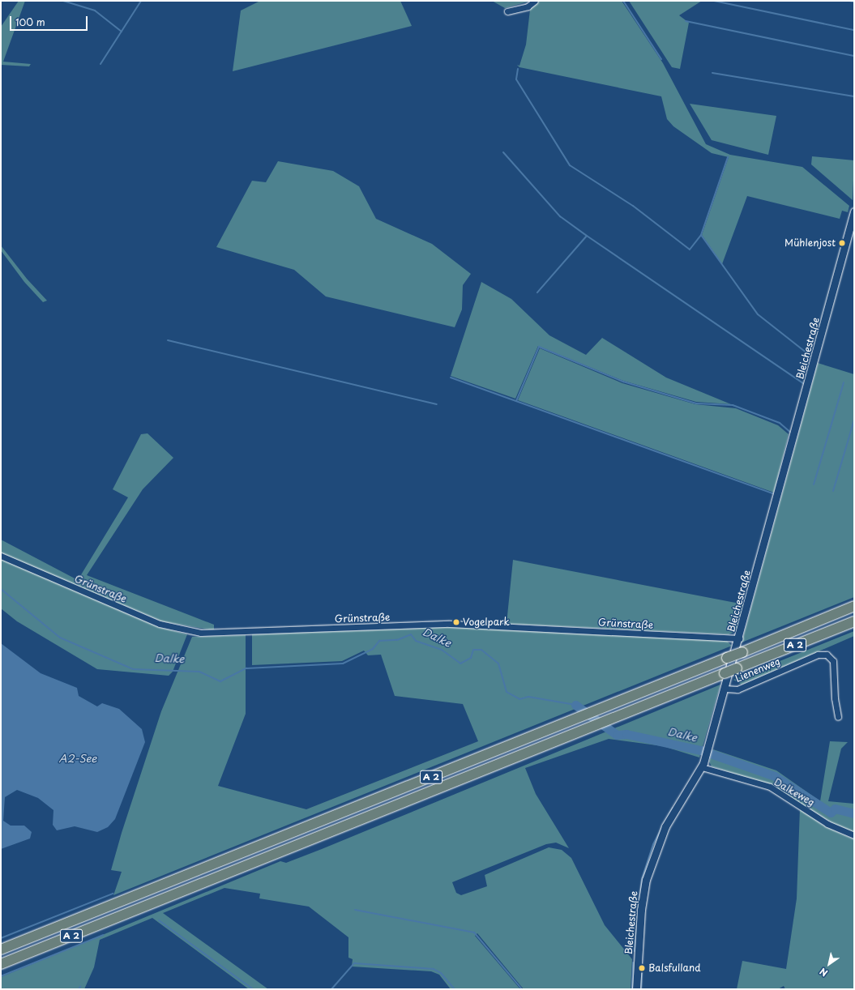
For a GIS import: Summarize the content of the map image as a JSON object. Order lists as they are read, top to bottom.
{
  "streets": {
    "highway": ["A 2"],
    "street": [
      "Bleichestraße",
      "Grünstraße",
      "Lienenweg",
      "Dalkeweg"
    ]
  },
  "crossings": [
    ["Bleichestraße", "Grünstraße"],
    ["Bleichestraße", "Lienenweg"],
    ["Bleichestraße", "Dalkeweg"]
  ],
  "water": ["Dalke", "A2-See"],
  "places": ["Mühlenjost", "Vogelpark", "Balsfulland"],
  "scale_bar": "100 m",
  "north": "bottom left"
}
